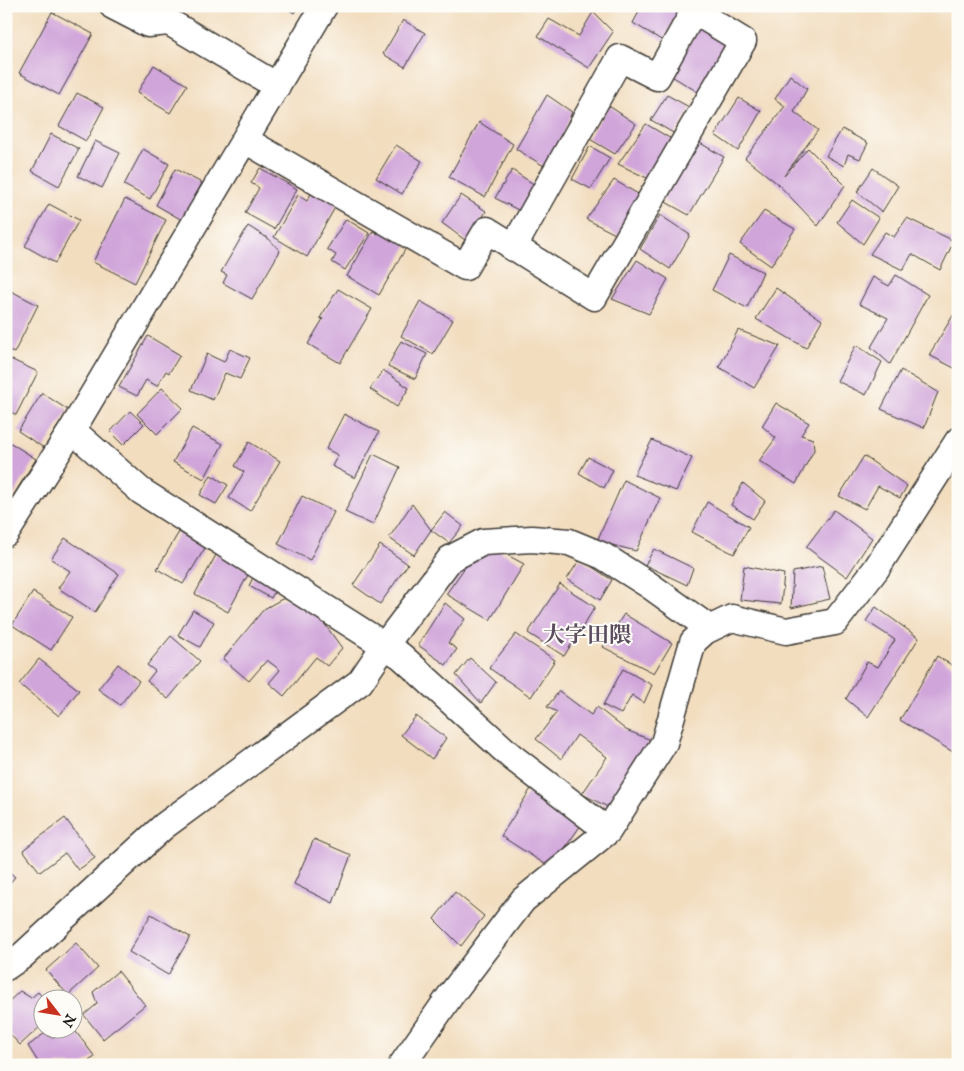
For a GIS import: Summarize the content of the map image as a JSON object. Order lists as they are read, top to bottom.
{
  "districts": ["大字田隈"],
  "north": "bottom right"
}
